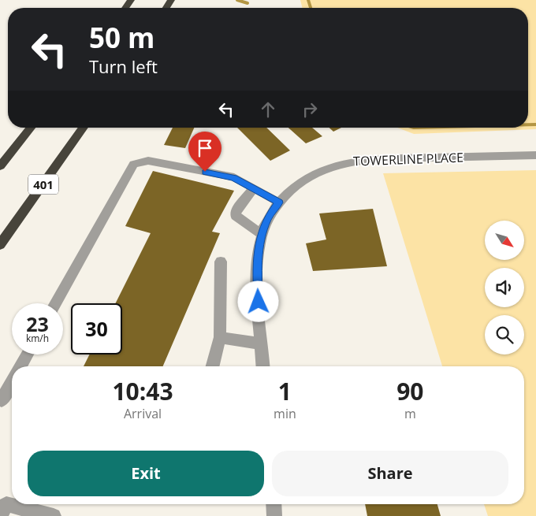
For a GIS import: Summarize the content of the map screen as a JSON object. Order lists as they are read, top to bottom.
{
  "streets": {
    "highway": ["401"],
    "street": ["TOWERLINE PLACE"]
  },
  "north": "bottom right",
  "page": {
    "turn": ["50 m", "Turn left"],
    "speed": "23 km/h",
    "limit": "30",
    "eta": [
      "10:43",
      "Arrival",
      "1",
      "min",
      "90",
      "m"
    ],
    "buttons": ["Exit", "Share"]
  }
}
